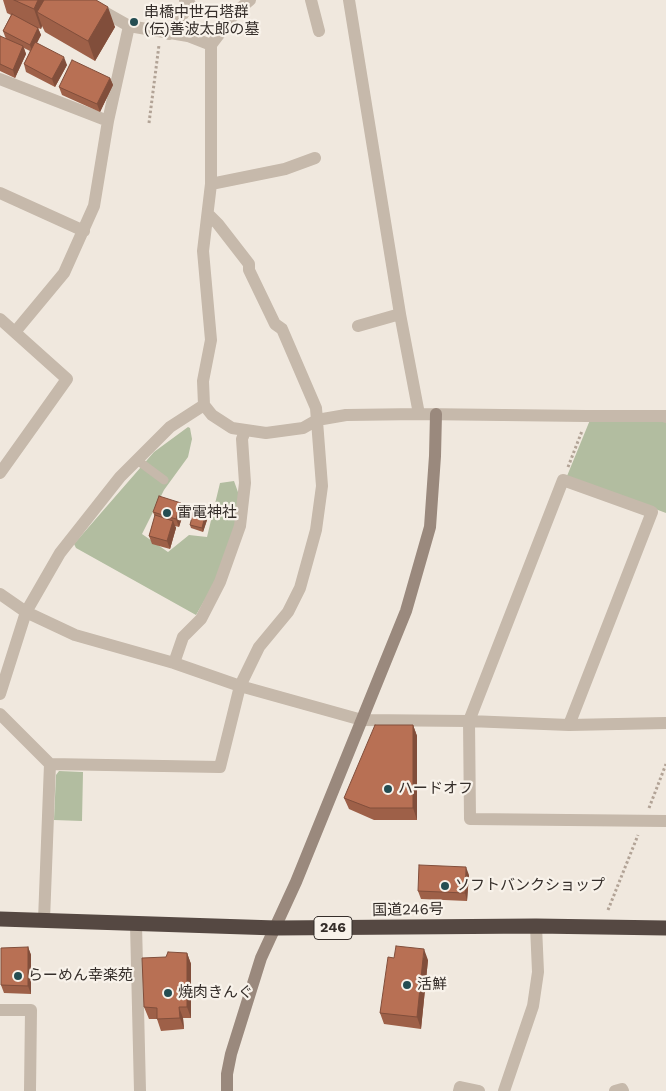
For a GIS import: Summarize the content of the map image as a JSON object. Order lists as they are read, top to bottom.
{
  "streets": {
    "highway": ["国道246号", "246"]
  },
  "places": [
    "串橋中世石塔群 (伝)善波太郎の墓",
    "雷電神社",
    "ハードオフ",
    "ソフトバンクショップ",
    "らーめん幸楽苑",
    "活鮮",
    "焼肉きんぐ"
  ]
}
